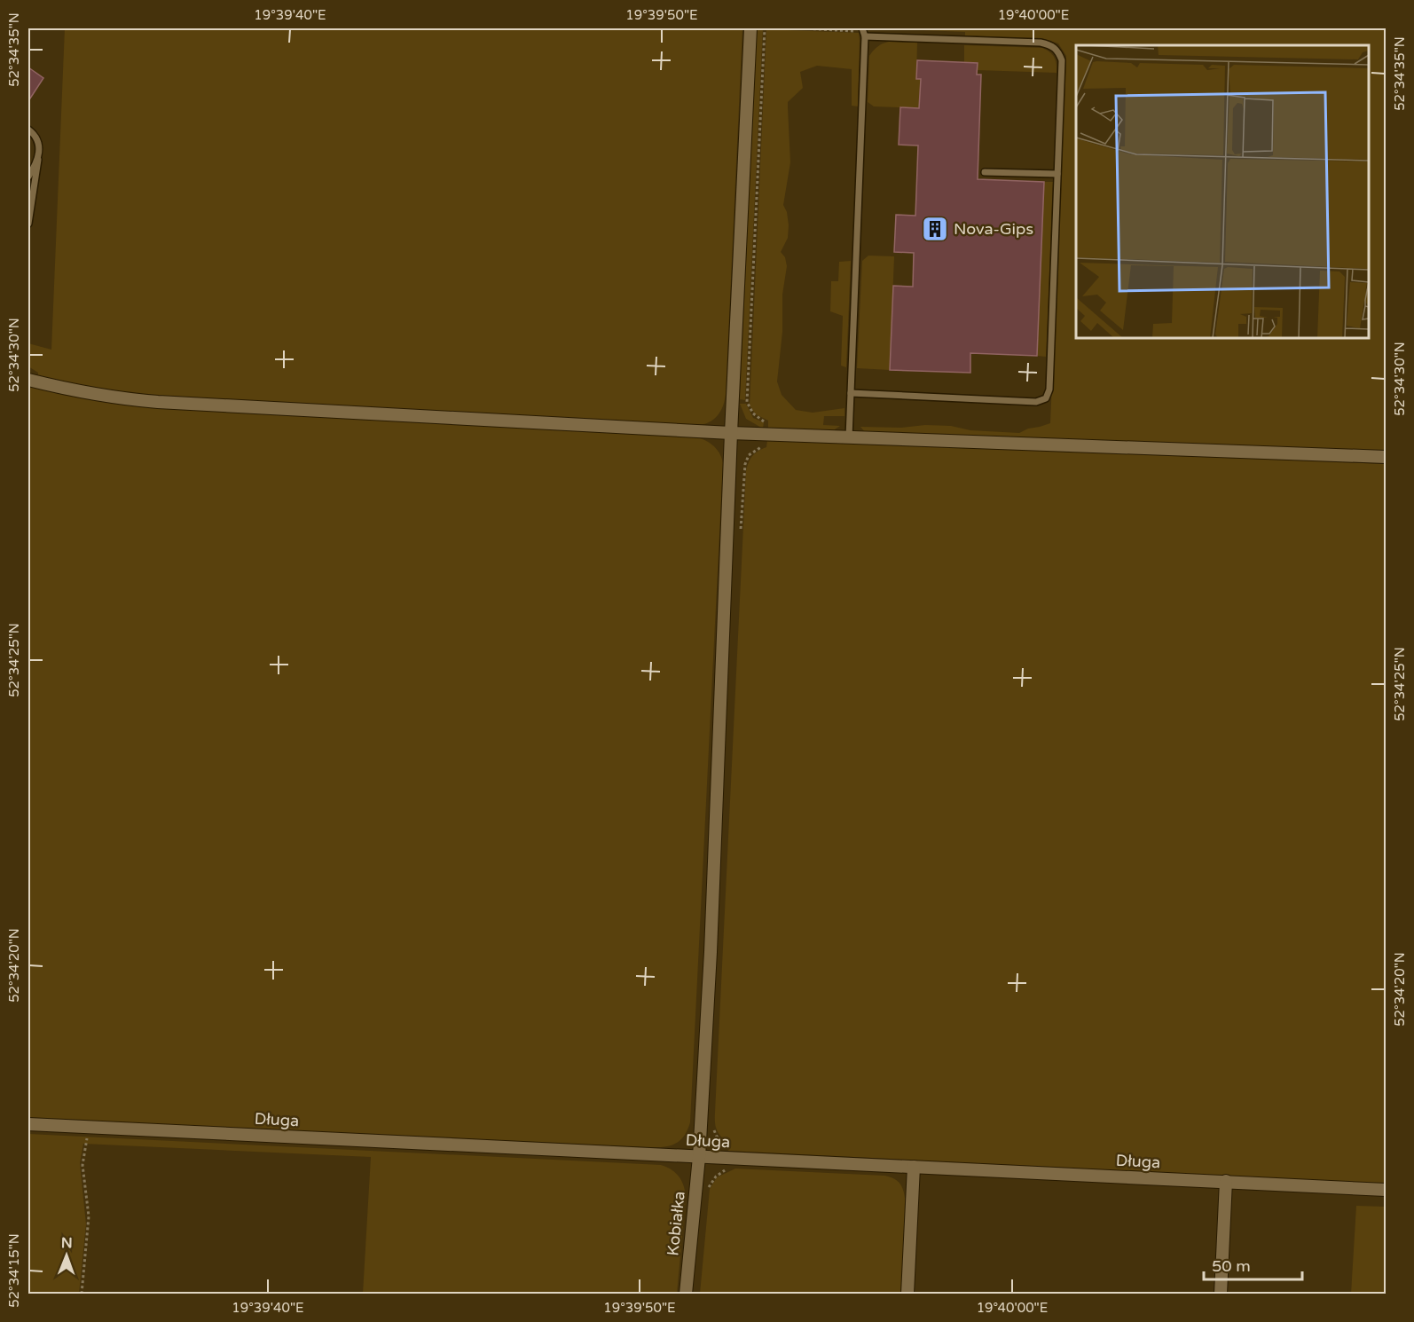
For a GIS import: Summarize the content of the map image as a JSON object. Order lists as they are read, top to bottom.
{
  "streets": {
    "street": ["Długa", "Kobiałka"]
  },
  "crossings": [
    ["Długa", "Kobiałka"]
  ],
  "places": {
    "building": ["Nova-Gips"]
  },
  "scale_bar": "50 m",
  "north": "top",
  "coordinates": [
    "19°39'40\"E",
    "19°39'50\"E",
    "19°40'00\"E",
    "52°34'35\"N",
    "52°34'30\"N",
    "52°34'25\"N",
    "52°34'20\"N",
    "52°34'15\"N"
  ]
}
